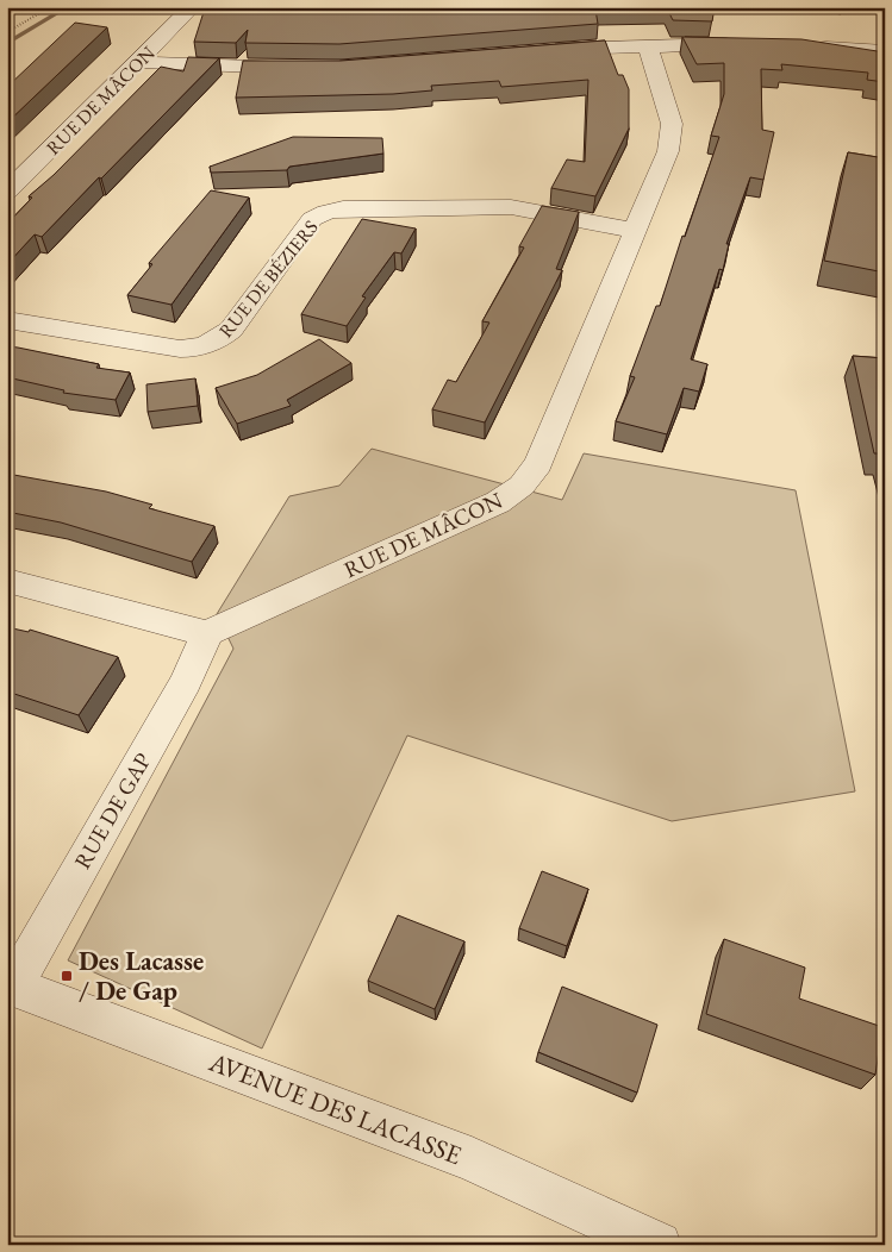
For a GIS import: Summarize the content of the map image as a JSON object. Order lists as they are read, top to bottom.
{
  "streets": {
    "street": [
      "RUE DE MÂCON",
      "RUE DE BÉZIERS",
      "RUE DE GAP",
      "AVENUE DES LACASSE"
    ]
  },
  "crossings": [
    ["RUE DE MÂCON", "RUE DE BÉZIERS"],
    ["RUE DE MÂCON", "RUE DE GAP"],
    ["RUE DE GAP", "AVENUE DES LACASSE"]
  ],
  "places": {
    "transit": ["Des Lacasse / De Gap"]
  }
}
